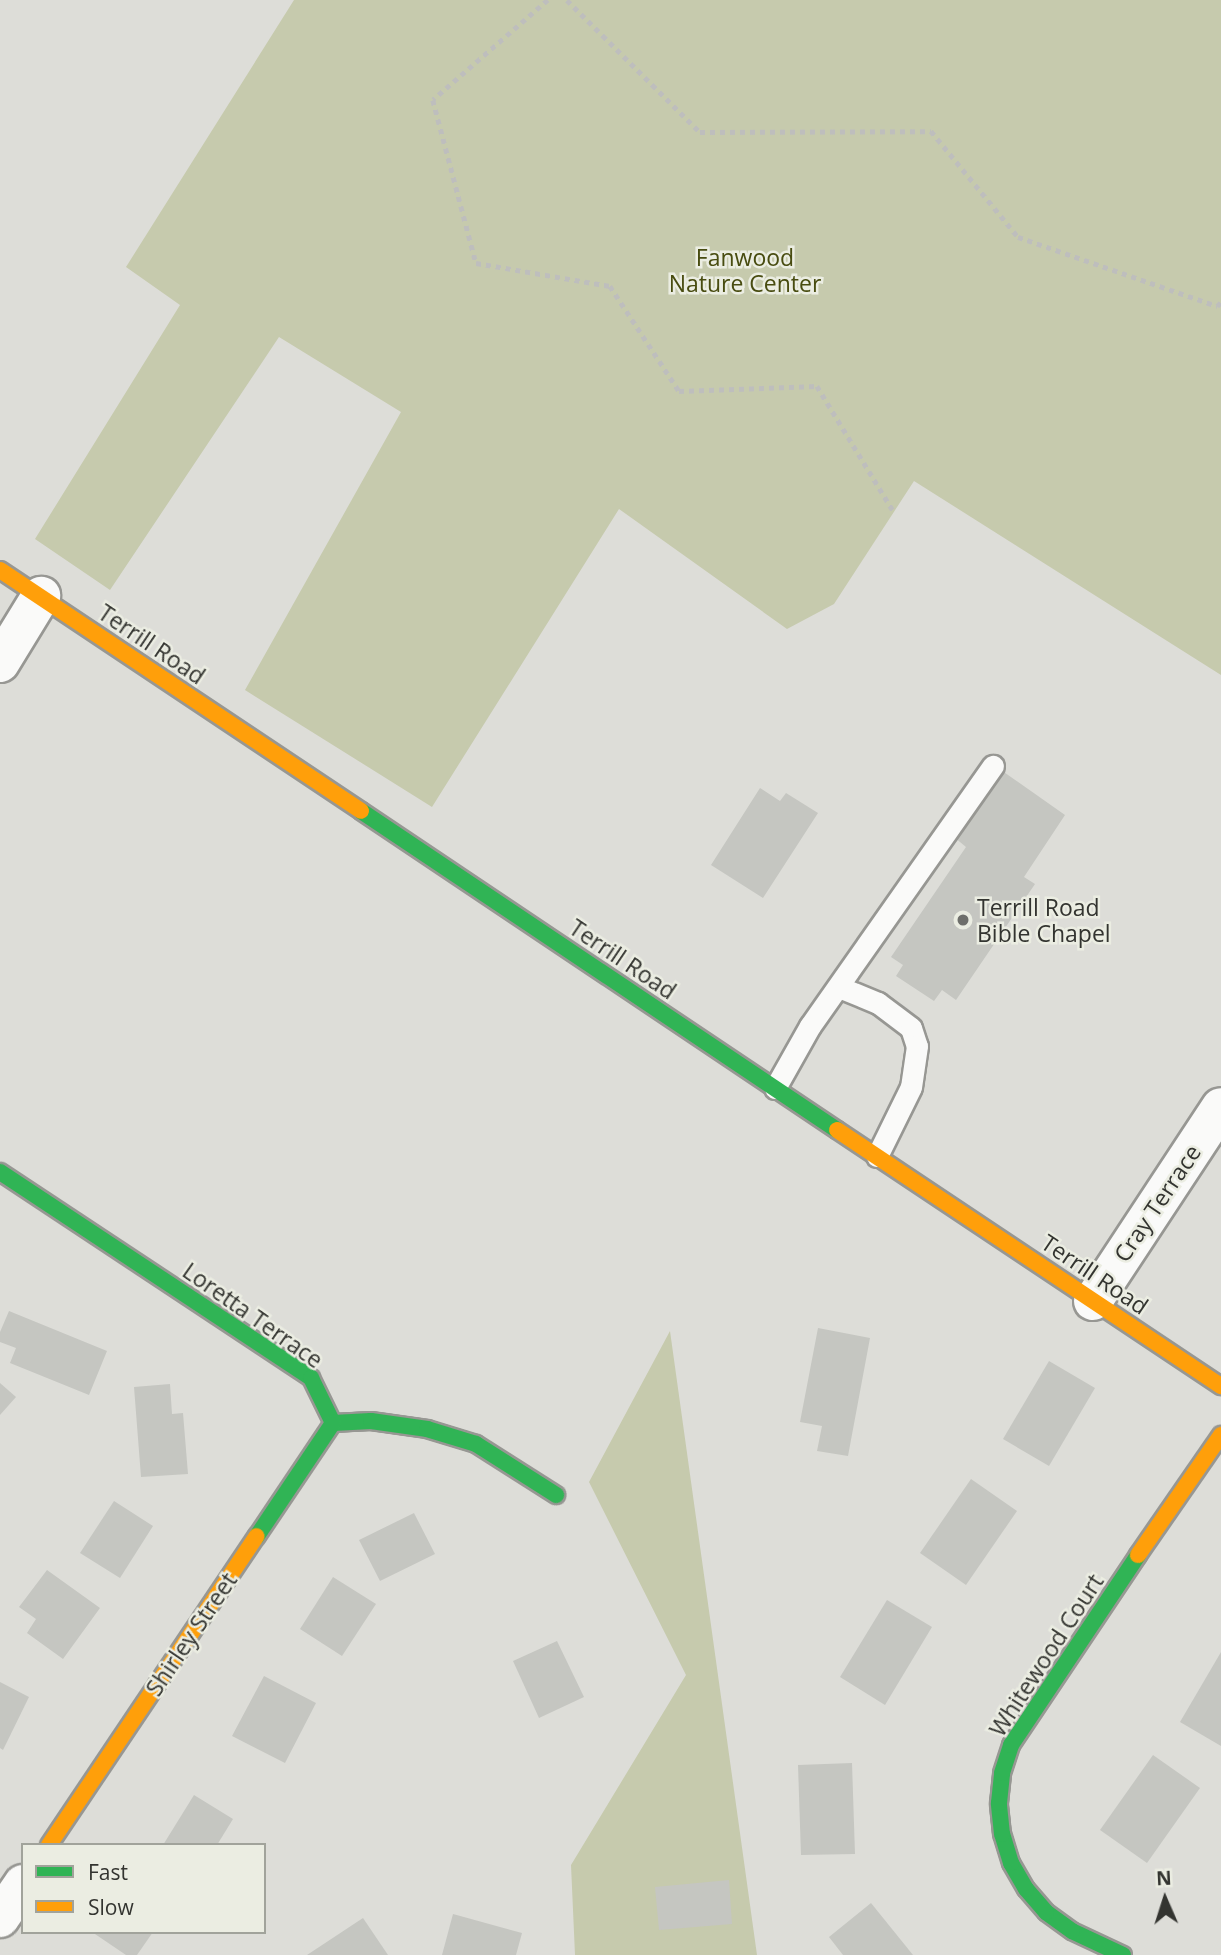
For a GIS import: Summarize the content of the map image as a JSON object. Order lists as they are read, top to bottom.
{
  "streets": {
    "street": [
      "Terrill Road",
      "Cray Terrace",
      "Loretta Terrace",
      "Shirley Street",
      "Whitewood Court"
    ]
  },
  "crossings": [
    ["Terrill Road", "Cray Terrace"],
    ["Loretta Terrace", "Shirley Street"]
  ],
  "parks": ["Fanwood Nature Center"],
  "places": ["Terrill Road Bible Chapel"],
  "legend": ["Fast", "Slow"],
  "north": "top"
}
